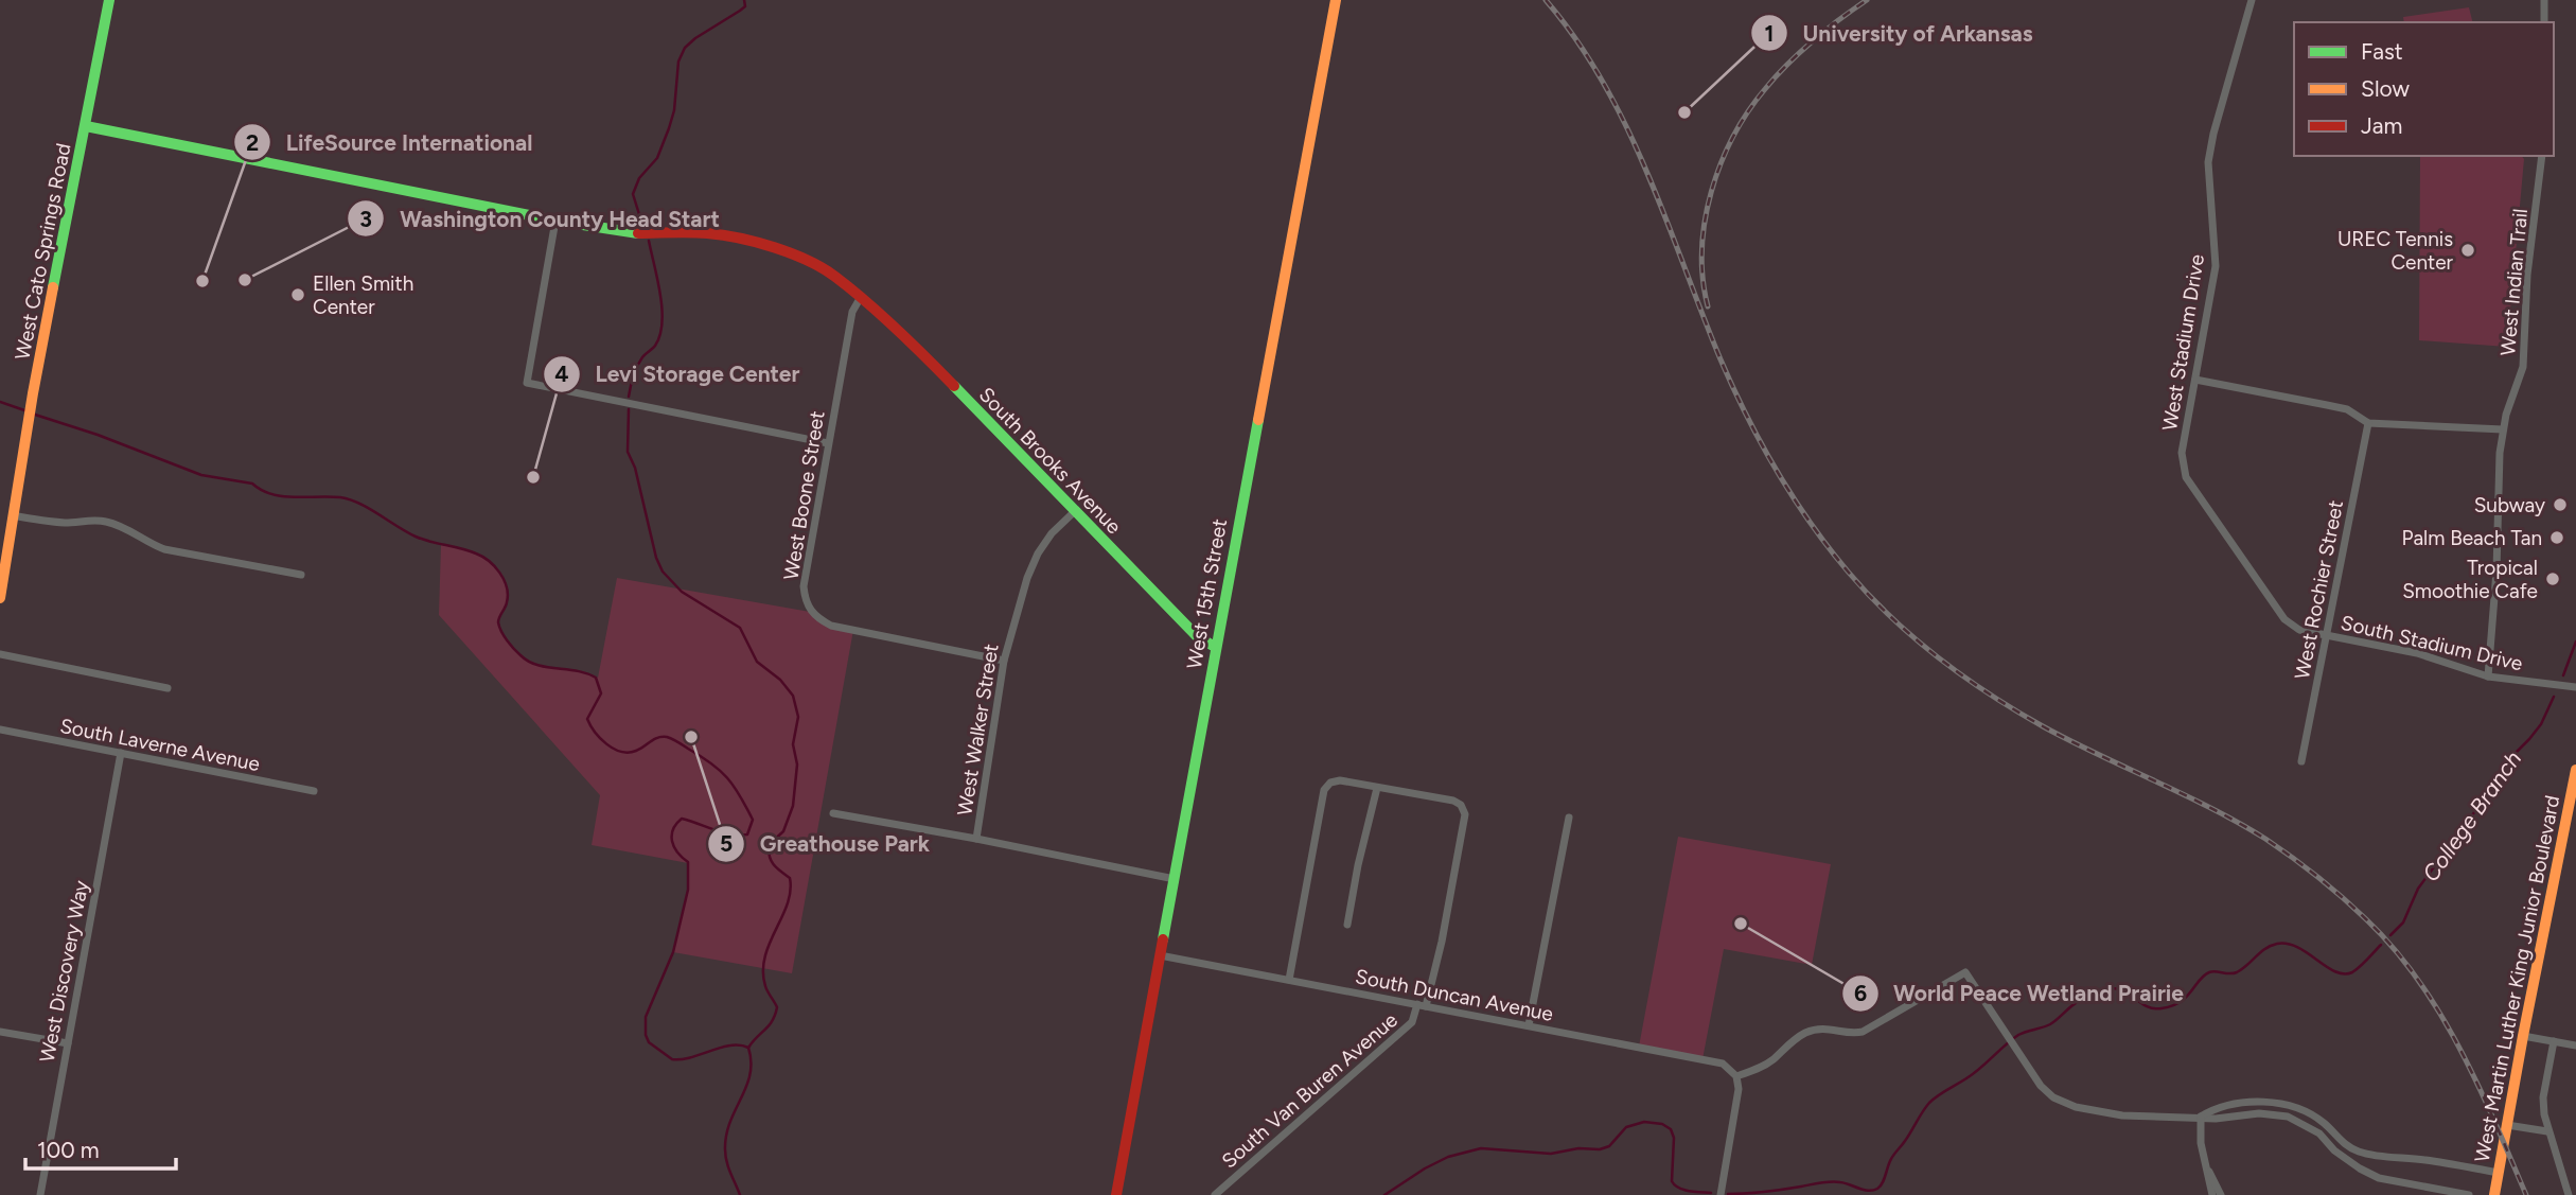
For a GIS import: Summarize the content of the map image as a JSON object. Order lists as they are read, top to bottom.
{
  "streets": {
    "street": [
      "West Cato Springs Road",
      "West Indian Trail",
      "West Stadium Drive",
      "South Brooks Avenue",
      "West Boone Street",
      "West Rochier Street",
      "West 15th Street",
      "South Stadium Drive",
      "West Walker Street",
      "South Laverne Avenue",
      "West Discovery Way",
      "West Martin Luther King Junior Boulevard",
      "South Duncan Avenue",
      "South Van Buren Avenue"
    ]
  },
  "crossings": [
    ["West Cato Springs Road", "South Brooks Avenue"],
    ["West Indian Trail", "South Stadium Drive"],
    ["West Stadium Drive", "West Rochier Street"],
    ["West Stadium Drive", "South Stadium Drive"],
    ["South Brooks Avenue", "West Boone Street"],
    ["South Brooks Avenue", "West 15th Street"],
    ["South Brooks Avenue", "West Walker Street"],
    ["West Boone Street", "West Walker Street"],
    ["West Rochier Street", "South Stadium Drive"],
    ["West 15th Street", "South Duncan Avenue"],
    ["South Laverne Avenue", "West Discovery Way"],
    ["South Duncan Avenue", "South Van Buren Avenue"]
  ],
  "water": ["College Branch"],
  "places": [
    "University of Arkansas",
    "UREC Tennis Center",
    "Washington County Head Start",
    "LifeSource International",
    "Ellen Smith Center",
    "Levi Storage Center",
    "Subway",
    "Palm Beach Tan",
    "Tropical Smoothie Cafe",
    "Greathouse Park",
    "World Peace Wetland Prairie"
  ],
  "legend": ["Fast", "Slow", "Jam"],
  "scale_bar": "100 m"
}
